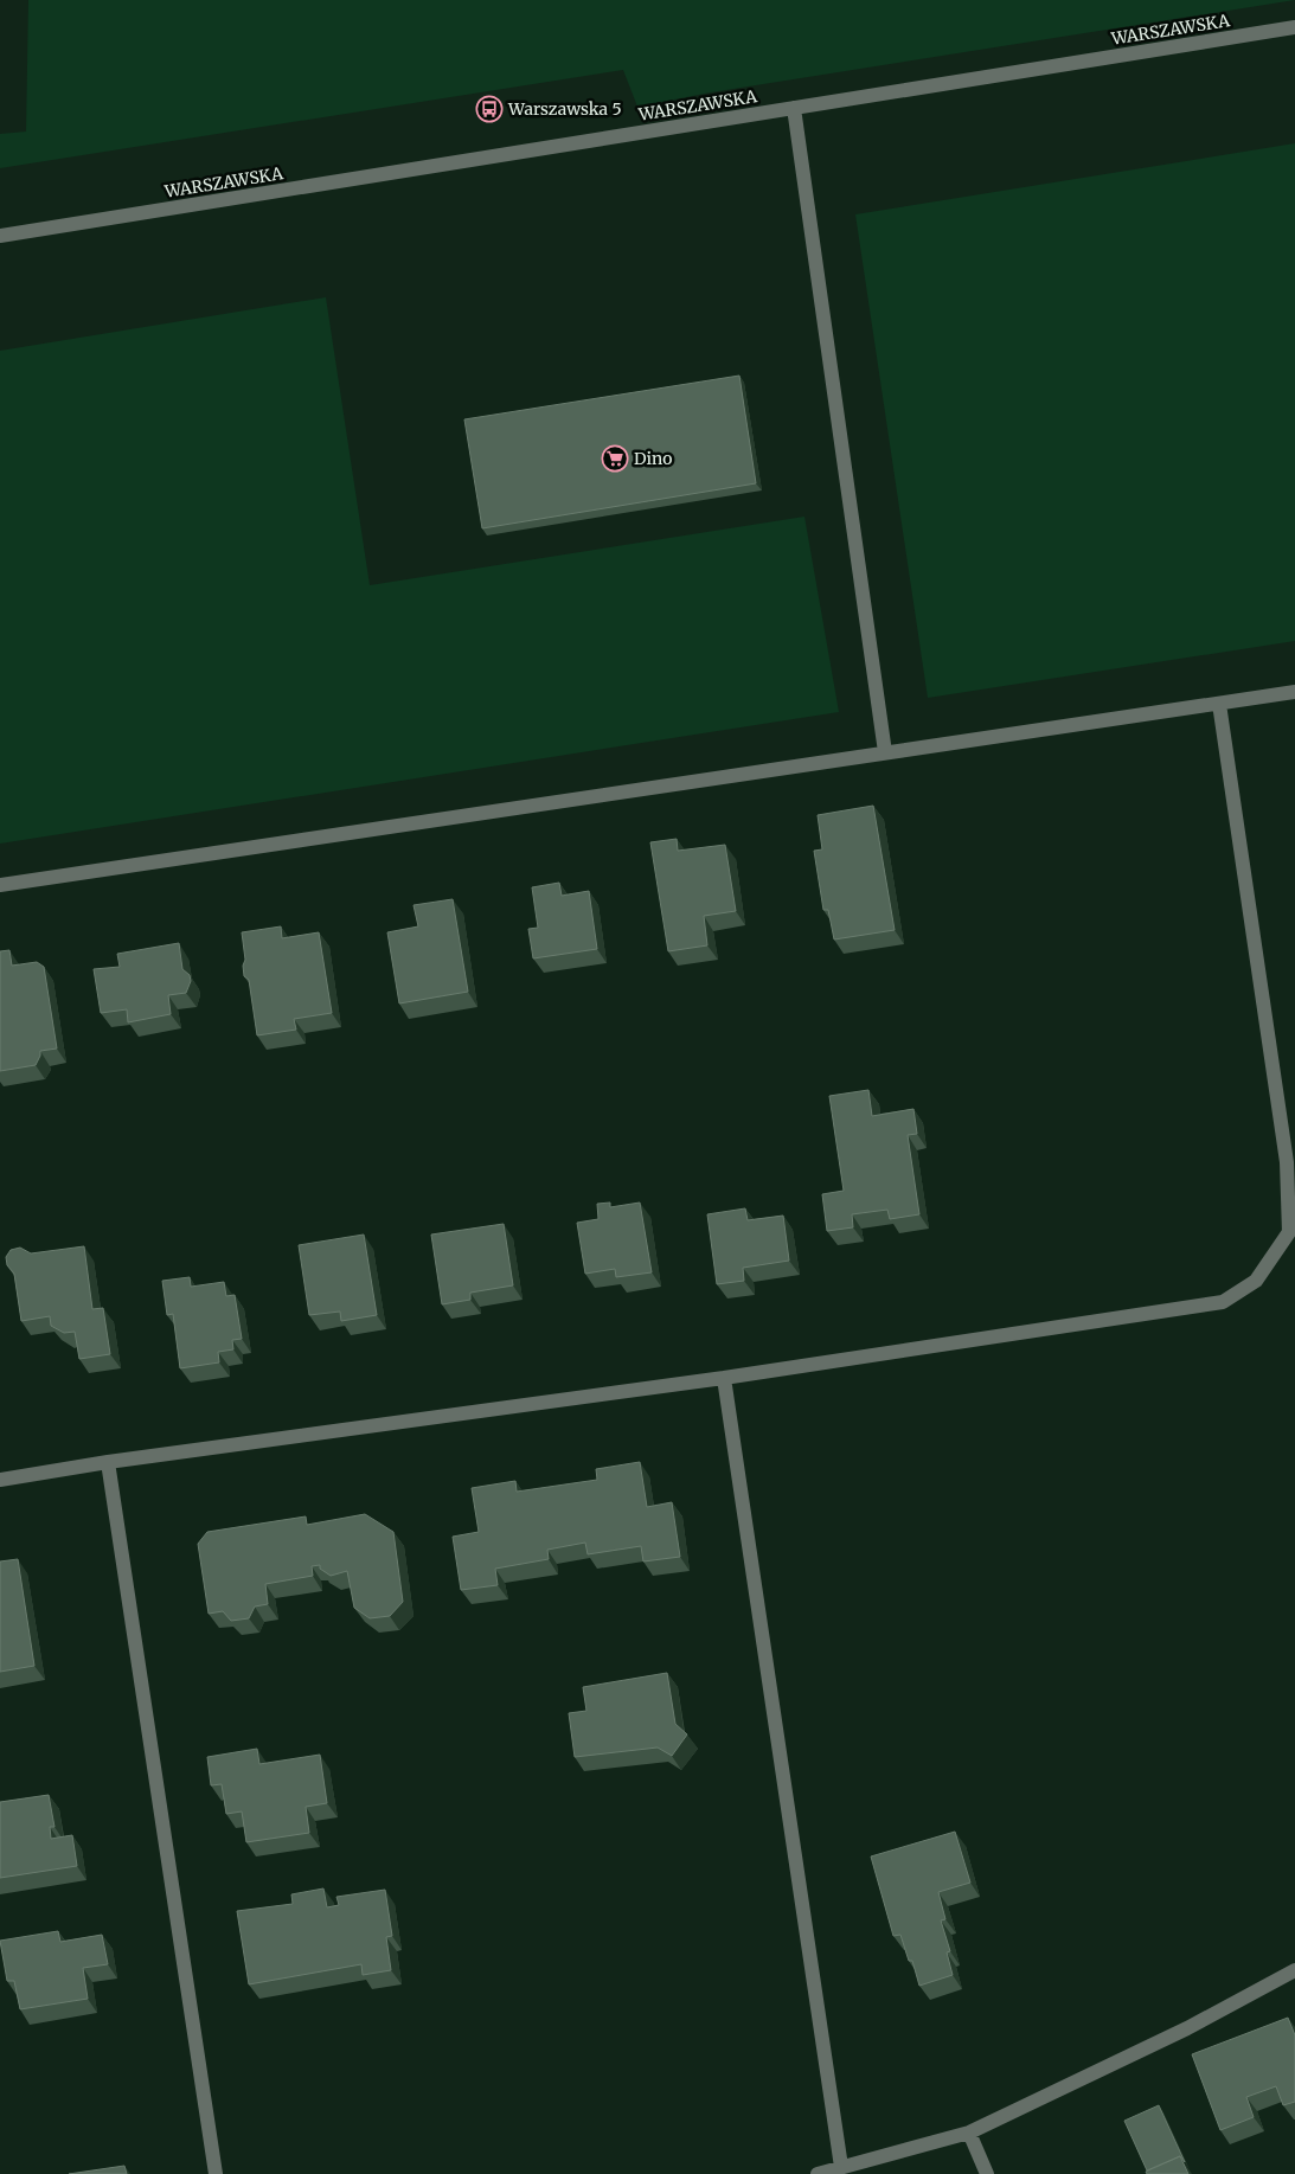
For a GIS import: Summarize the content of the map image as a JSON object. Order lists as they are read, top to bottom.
{
  "streets": {
    "street": ["WARSZAWSKA"]
  },
  "places": {
    "bus stop": ["Warszawska 5"],
    "supermarket": ["Dino"]
  }
}
